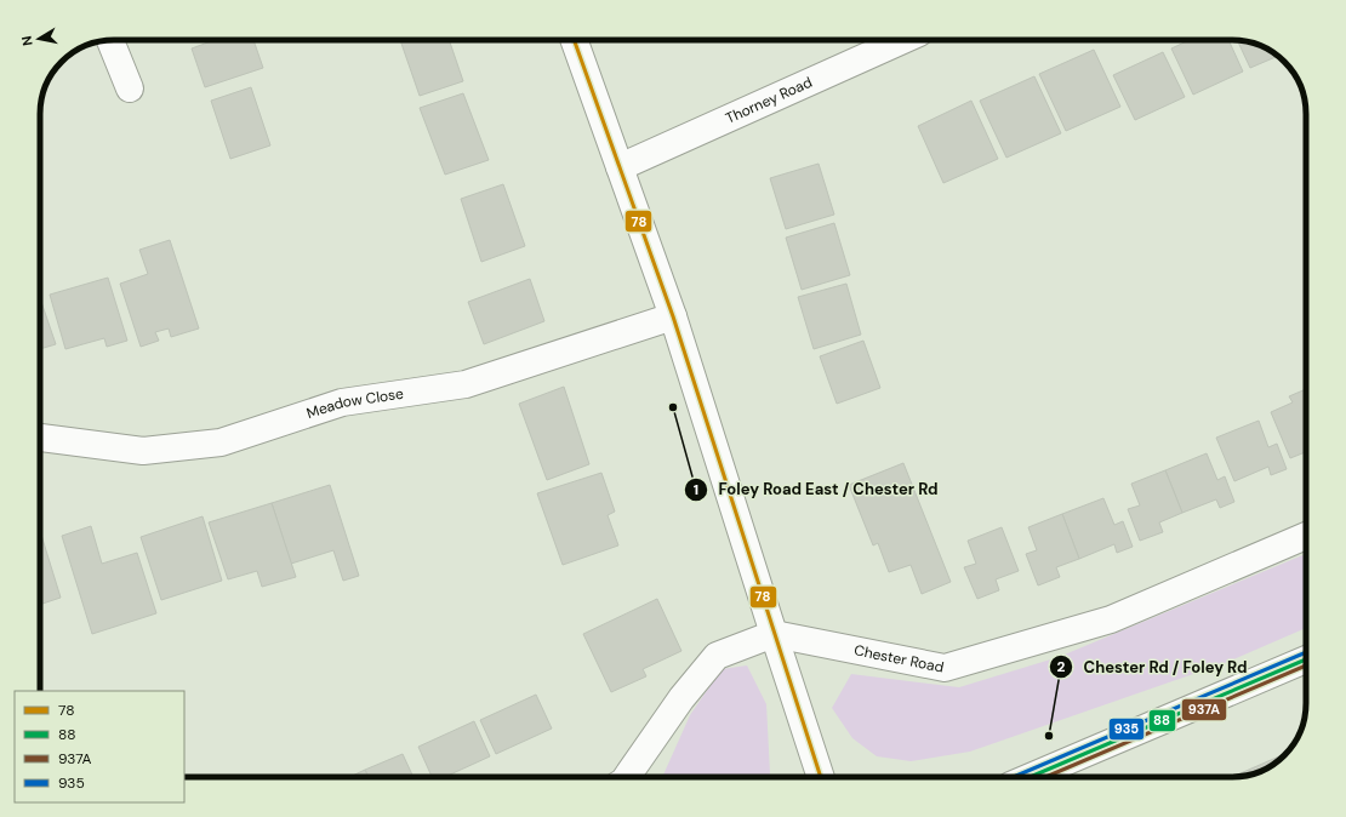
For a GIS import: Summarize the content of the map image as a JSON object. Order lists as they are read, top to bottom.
{
  "streets": {
    "main road": ["Thorney Road", "Meadow Close", "Chester Road"]
  },
  "places": ["Foley Road East / Chester Rd", "Chester Rd / Foley Rd"],
  "lines": [
    "transit line 78",
    "transit line 935",
    "transit line 88",
    "transit line 937A"
  ],
  "legend": [
    "78",
    "88",
    "937A",
    "935"
  ],
  "north": "left"
}
